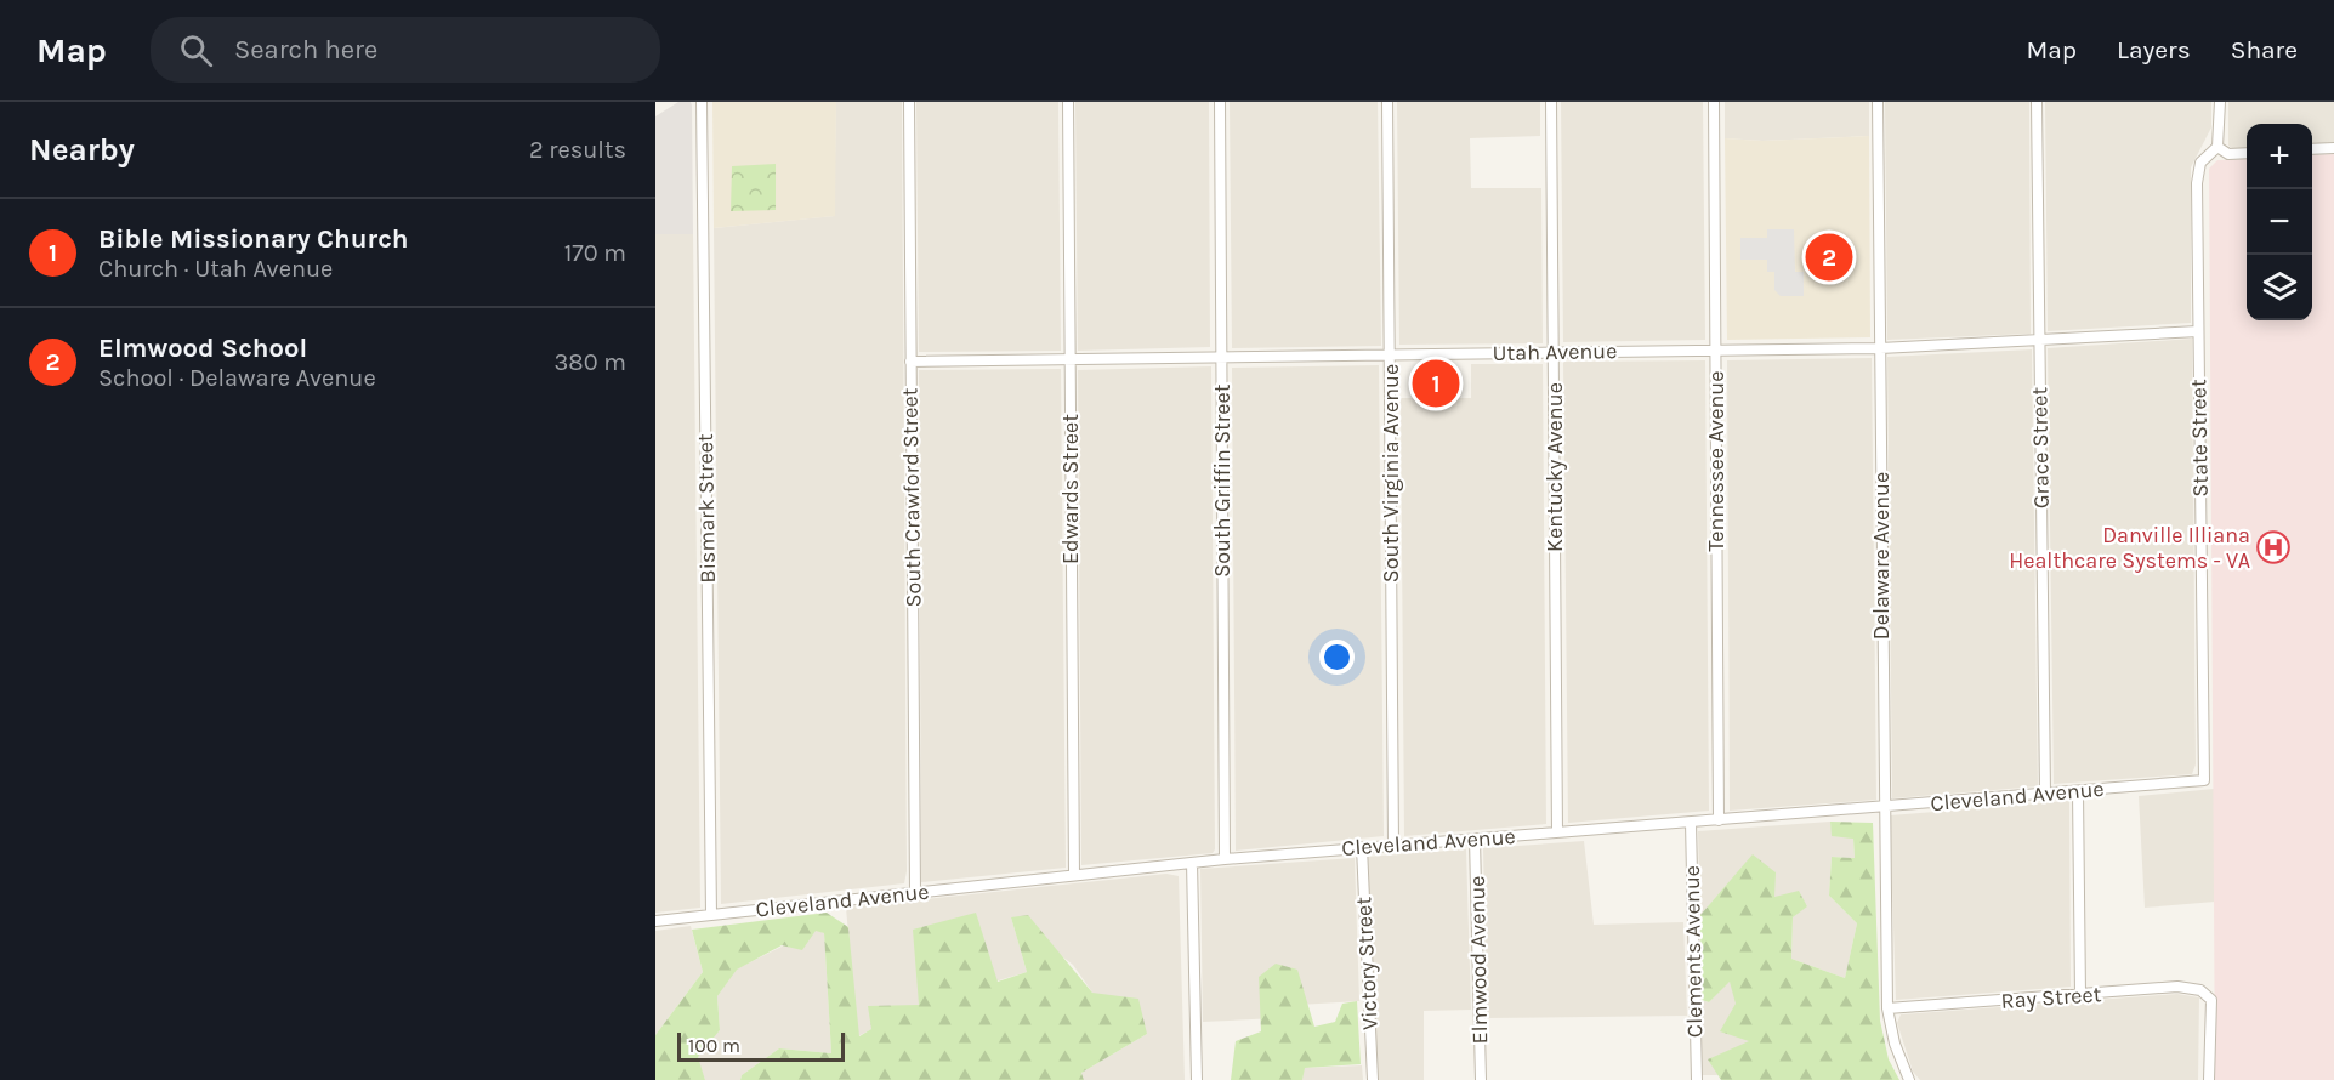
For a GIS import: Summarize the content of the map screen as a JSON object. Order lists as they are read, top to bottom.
{
  "streets": {
    "street": [
      "Utah Avenue",
      "State Street",
      "Grace Street",
      "Tennessee Avenue",
      "Kentucky Avenue",
      "South Virginia Avenue",
      "South Griffin Street",
      "Edwards Street",
      "South Crawford Street",
      "Bismark Street",
      "Delaware Avenue",
      "Cleveland Avenue",
      "Clements Avenue",
      "Elmwood Avenue",
      "Victory Street",
      "Ray Street"
    ]
  },
  "crossings": [
    ["Utah Avenue", "State Street"],
    ["Utah Avenue", "Grace Street"],
    ["Utah Avenue", "Tennessee Avenue"],
    ["Utah Avenue", "Kentucky Avenue"],
    ["Utah Avenue", "South Virginia Avenue"],
    ["Utah Avenue", "South Griffin Street"],
    ["Utah Avenue", "Edwards Street"],
    ["Utah Avenue", "South Crawford Street"],
    ["Utah Avenue", "Delaware Avenue"],
    ["State Street", "Cleveland Avenue"],
    ["Grace Street", "Cleveland Avenue"],
    ["Tennessee Avenue", "Cleveland Avenue"],
    ["Kentucky Avenue", "Cleveland Avenue"],
    ["South Virginia Avenue", "Cleveland Avenue"],
    ["South Griffin Street", "Cleveland Avenue"],
    ["Edwards Street", "Cleveland Avenue"],
    ["South Crawford Street", "Cleveland Avenue"],
    ["Bismark Street", "Cleveland Avenue"],
    ["Delaware Avenue", "Cleveland Avenue"],
    ["Delaware Avenue", "Ray Street"],
    ["Cleveland Avenue", "Clements Avenue"],
    ["Cleveland Avenue", "Elmwood Avenue"],
    ["Cleveland Avenue", "Victory Street"]
  ],
  "places": {
    "hospital": ["Danville Illiana Healthcare Systems - VA"]
  },
  "scale_bar": "100 m",
  "page": {
    "header": "Map",
    "search": "Search here",
    "nav": ["Map", "Layers", "Share"],
    "heading": ["Nearby", "2 results"],
    "map_buttons": ["+", "−"],
    "list": [
      {
        "mark": "1",
        "name": "Bible Missionary Church",
        "note": "Church · Utah Avenue",
        "value": "170 m"
      },
      {
        "mark": "2",
        "name": "Elmwood School",
        "note": "School · Delaware Avenue",
        "value": "380 m"
      }
    ],
    "pins": ["2", "1"],
    "scale": "100 m"
  }
}
